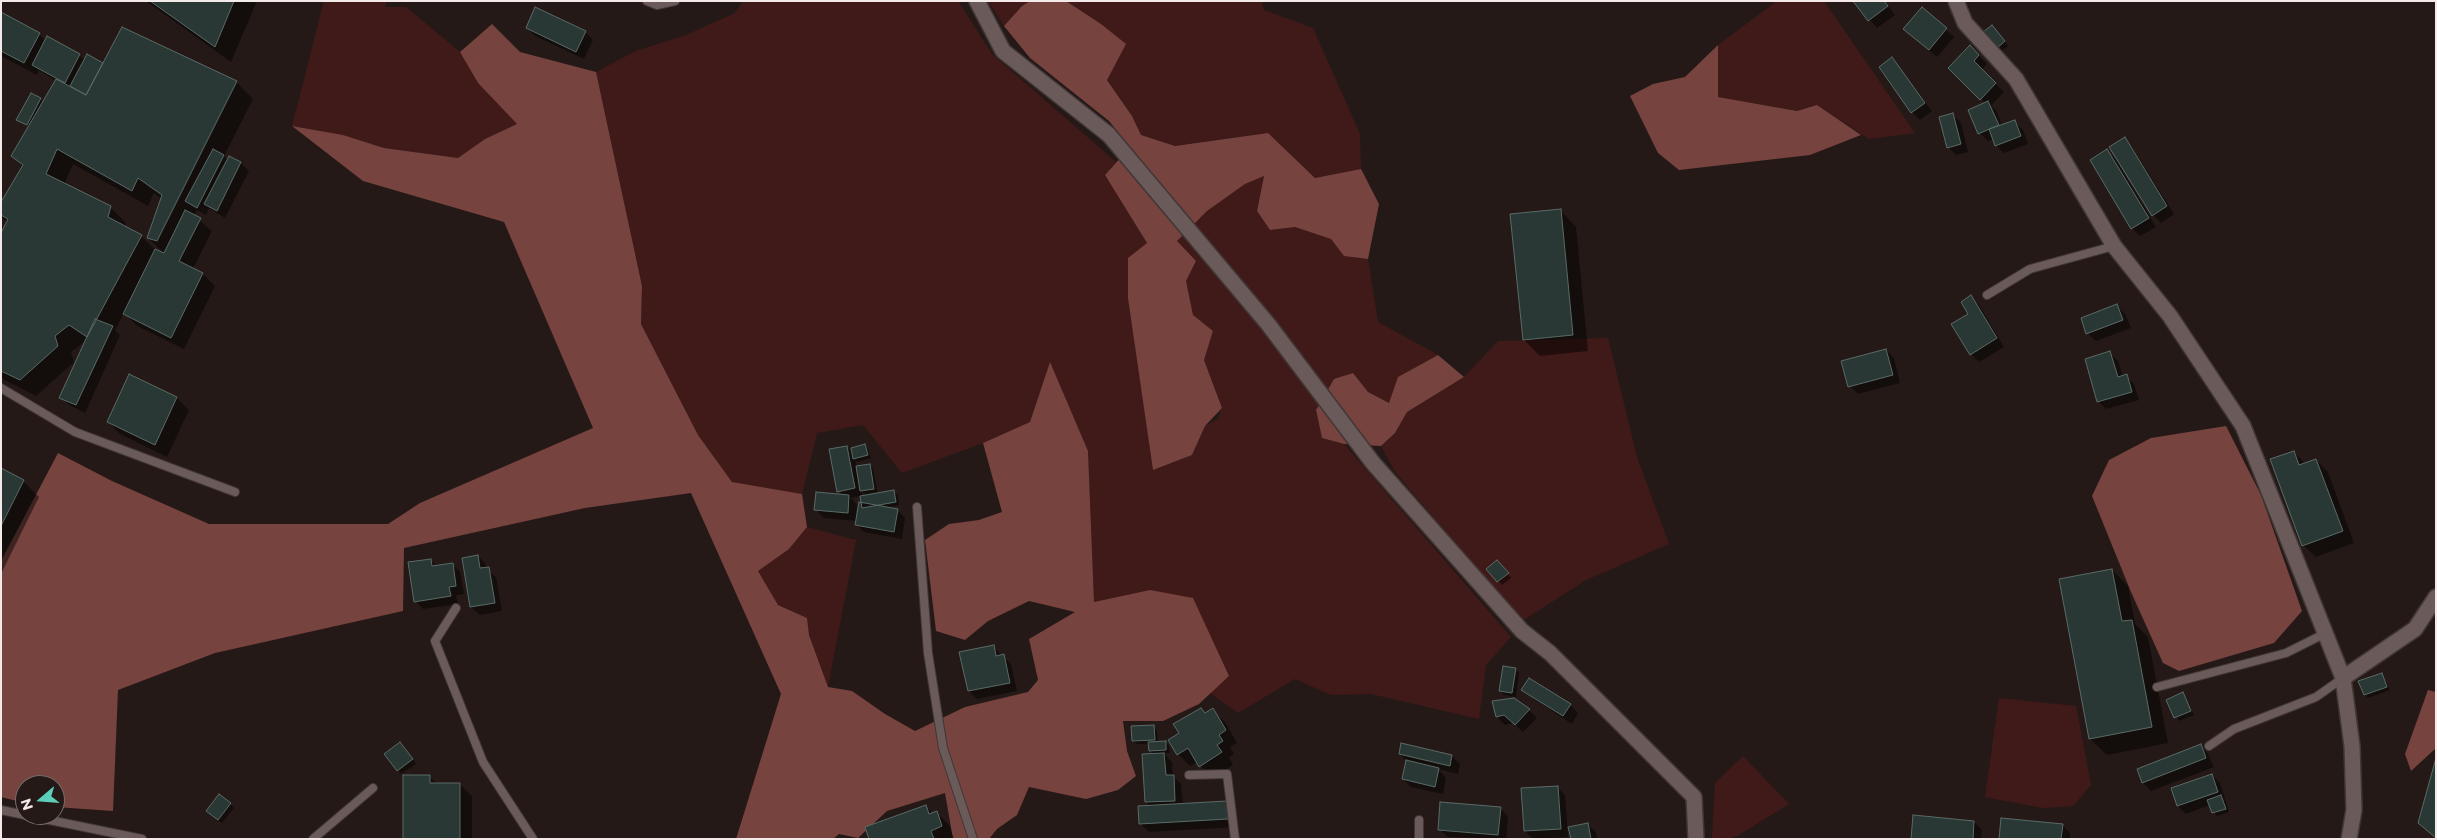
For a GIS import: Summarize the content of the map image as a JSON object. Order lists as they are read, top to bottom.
{
  "north": "left"
}
